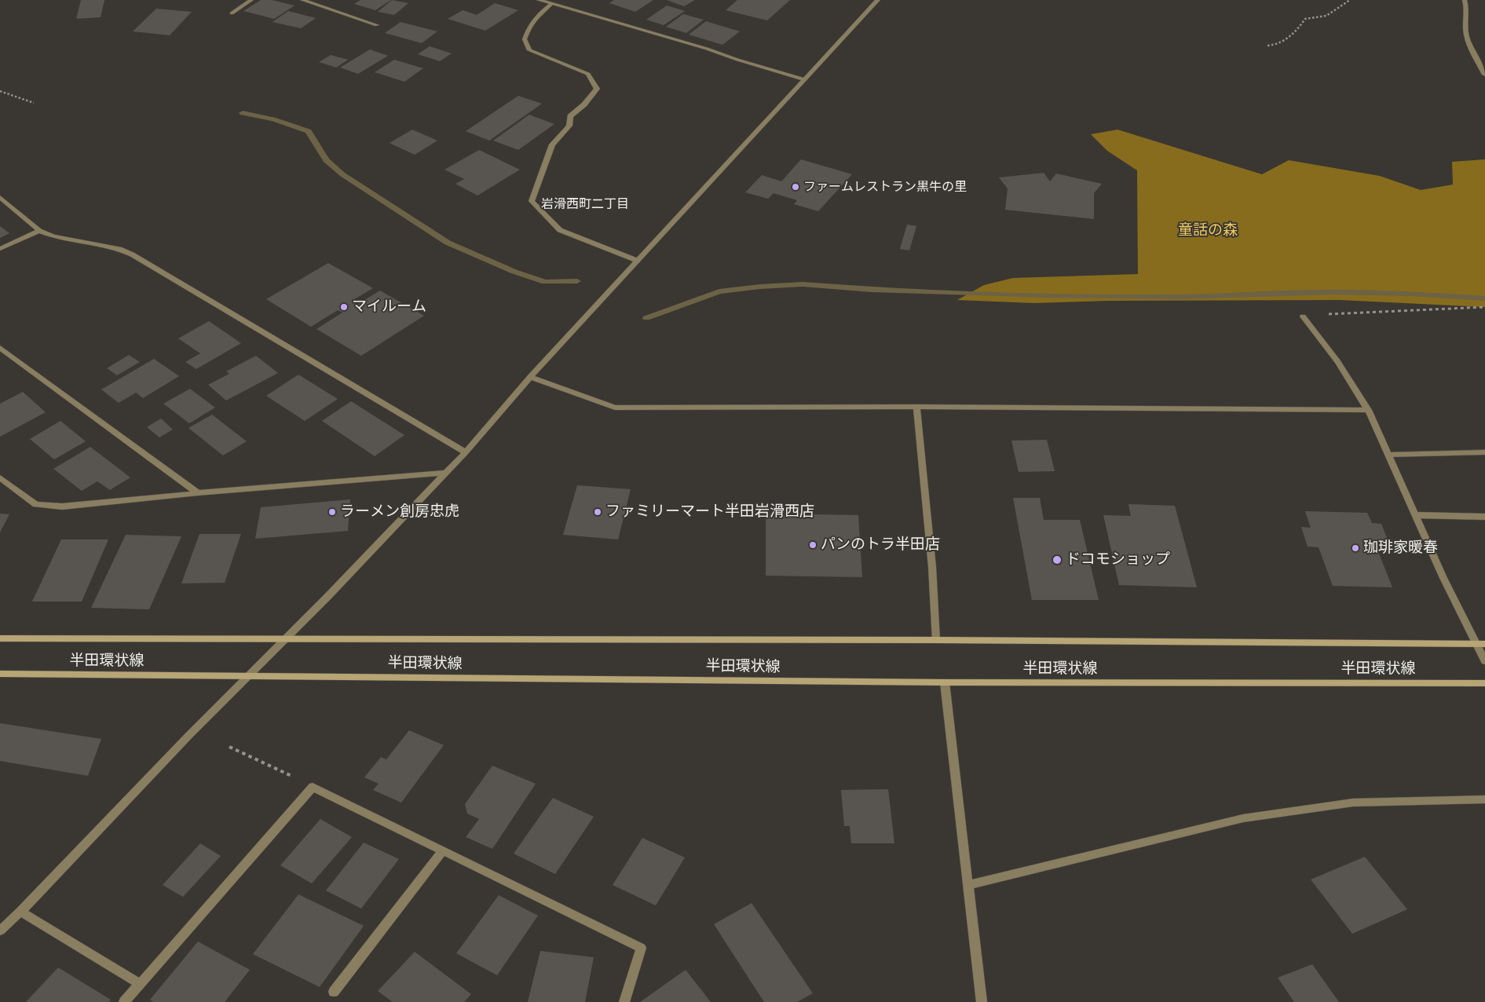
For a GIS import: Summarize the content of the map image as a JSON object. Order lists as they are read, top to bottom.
{
  "streets": {
    "main road": ["半田環状線"]
  },
  "districts": ["岩滑西町二丁目"],
  "parks": ["童話の森"],
  "places": [
    "ファームレストラン黒牛の里",
    "マイルーム",
    "ラーメン創房忠虎",
    "ファミリーマート半田岩滑西店",
    "パンのトラ半田店",
    "珈琲家暖春",
    "ドコモショップ"
  ]
}
